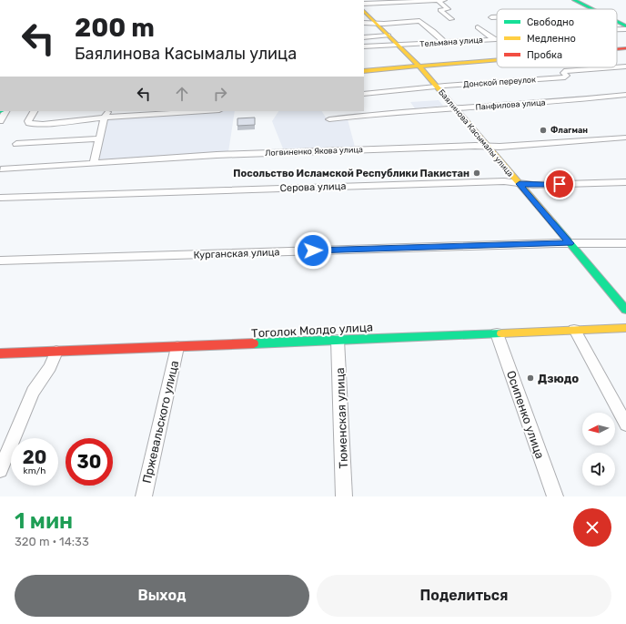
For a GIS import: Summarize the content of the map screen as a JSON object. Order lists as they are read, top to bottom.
{
  "streets": {
    "main road": ["Баялинова Касымалы улица", "Тоголок Молдо улица"],
    "street": [
      "Тельмана улица",
      "Донской переулок",
      "Панфилова улица",
      "Логвиненко Якова улица",
      "Серова улица",
      "Курганская улица",
      "Осипенко улица",
      "Тюменская улица",
      "Пржевальского улица"
    ]
  },
  "crossings": [
    ["Тельмана улица", "Баялинова Касымалы улица"],
    ["Донской переулок", "Баялинова Касымалы улица"],
    ["Панфилова улица", "Баялинова Касымалы улица"],
    ["Баялинова Касымалы улица", "Логвиненко Якова улица"],
    ["Баялинова Касымалы улица", "Серова улица"],
    ["Баялинова Касымалы улица", "Курганская улица"],
    ["Тоголок Молдо улица", "Осипенко улица"],
    ["Тоголок Молдо улица", "Тюменская улица"],
    ["Тоголок Молдо улица", "Пржевальского улица"]
  ],
  "places": ["Флагман", "Посольство Исламской Республики Пакистан", "Дзюдо"],
  "legend": ["Свободно", "Медленно", "Пробка"],
  "north": "left",
  "page": {
    "turn": ["200 m", "Баялинова Касымалы улица"],
    "speed": "20 km/h",
    "limit": "30",
    "heading": ["1 мин", "320 m · 14:33"],
    "buttons": ["Выход", "Поделиться"]
  }
}
